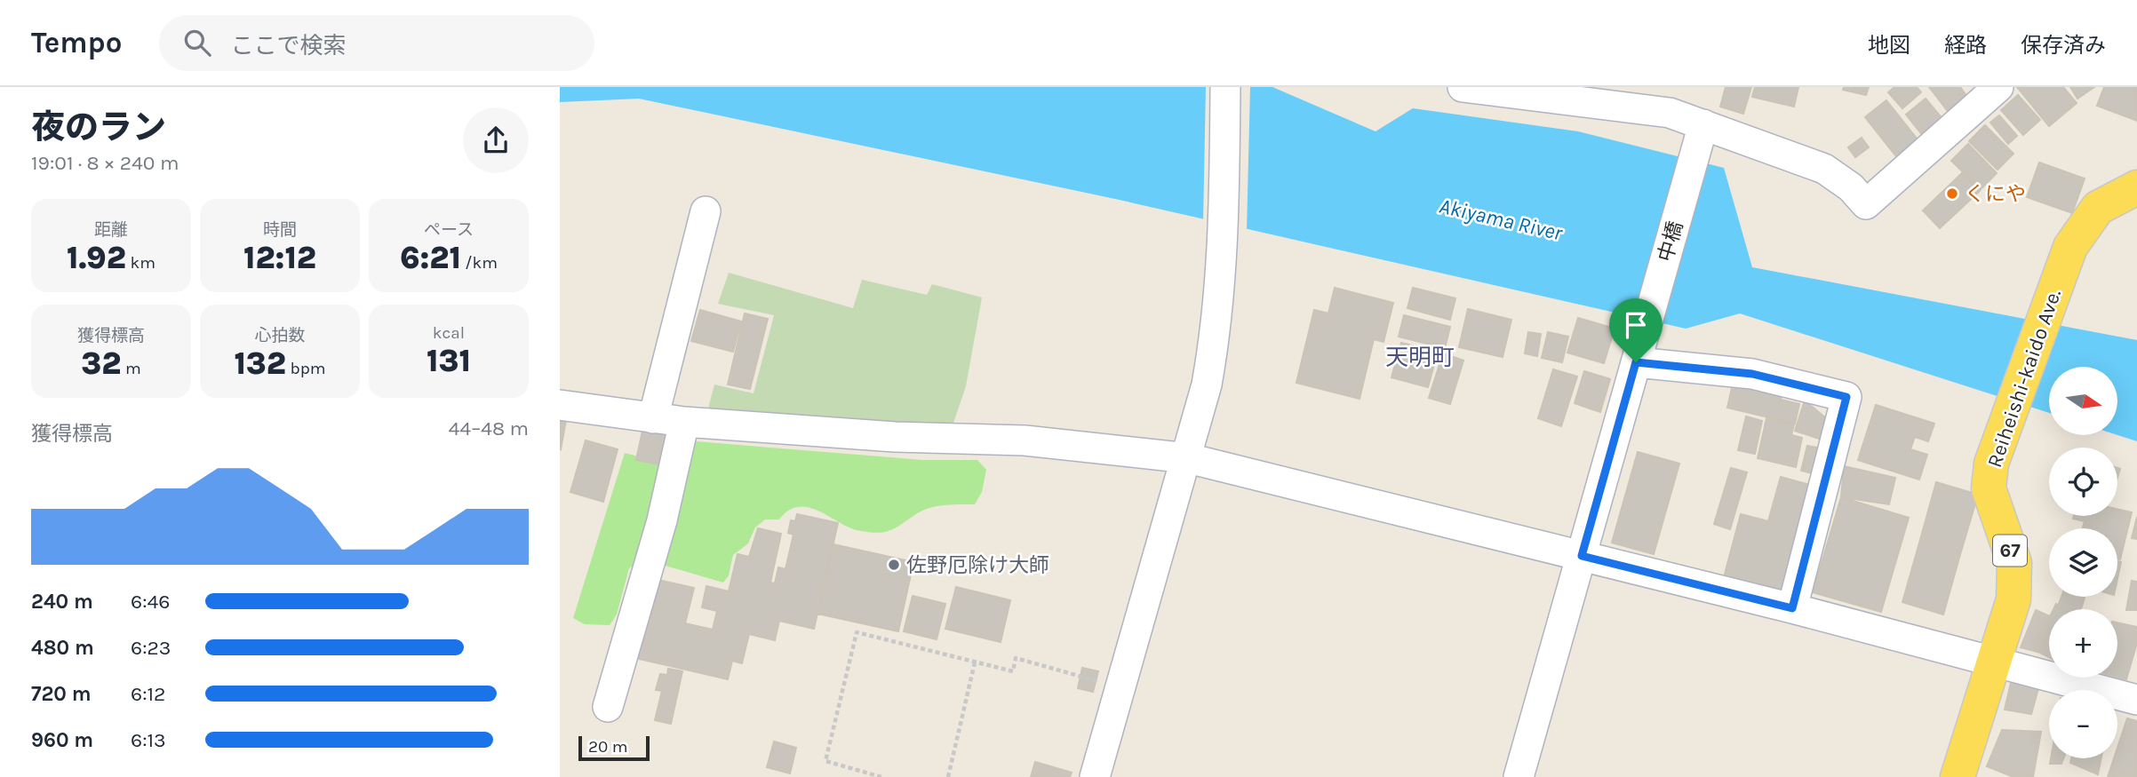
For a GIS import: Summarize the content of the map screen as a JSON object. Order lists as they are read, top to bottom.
{
  "streets": {
    "main road": ["Reiheishi-kaido Ave.", "67"],
    "street": ["中橋"]
  },
  "districts": ["天明町"],
  "water": ["Akiyama River"],
  "places": ["くにや", "佐野厄除け大師"],
  "scale_bar": "20 m",
  "north": "right",
  "page": {
    "header": "Tempo",
    "search": "ここで検索",
    "nav": ["地図", "経路", "保存済み"],
    "heading": ["夜のラン", "19:01 · 8 × 240 m"],
    "stats": [
      ["距離", "1.92 km"],
      ["時間", "12:12"],
      ["ペース", "6:21 /km"],
      ["獲得標高", "32 m"],
      ["心拍数", "132 bpm"],
      ["kcal", "131"]
    ],
    "map_buttons": ["+", "−"],
    "chart": ["獲得標高", "44–48 m"],
    "list": [
      {
        "name": "240 m",
        "note": "6:46"
      },
      {
        "name": "480 m",
        "note": "6:23"
      },
      {
        "name": "720 m",
        "note": "6:12"
      },
      {
        "name": "960 m",
        "note": "6:13"
      }
    ],
    "scale": "20 m"
  }
}
